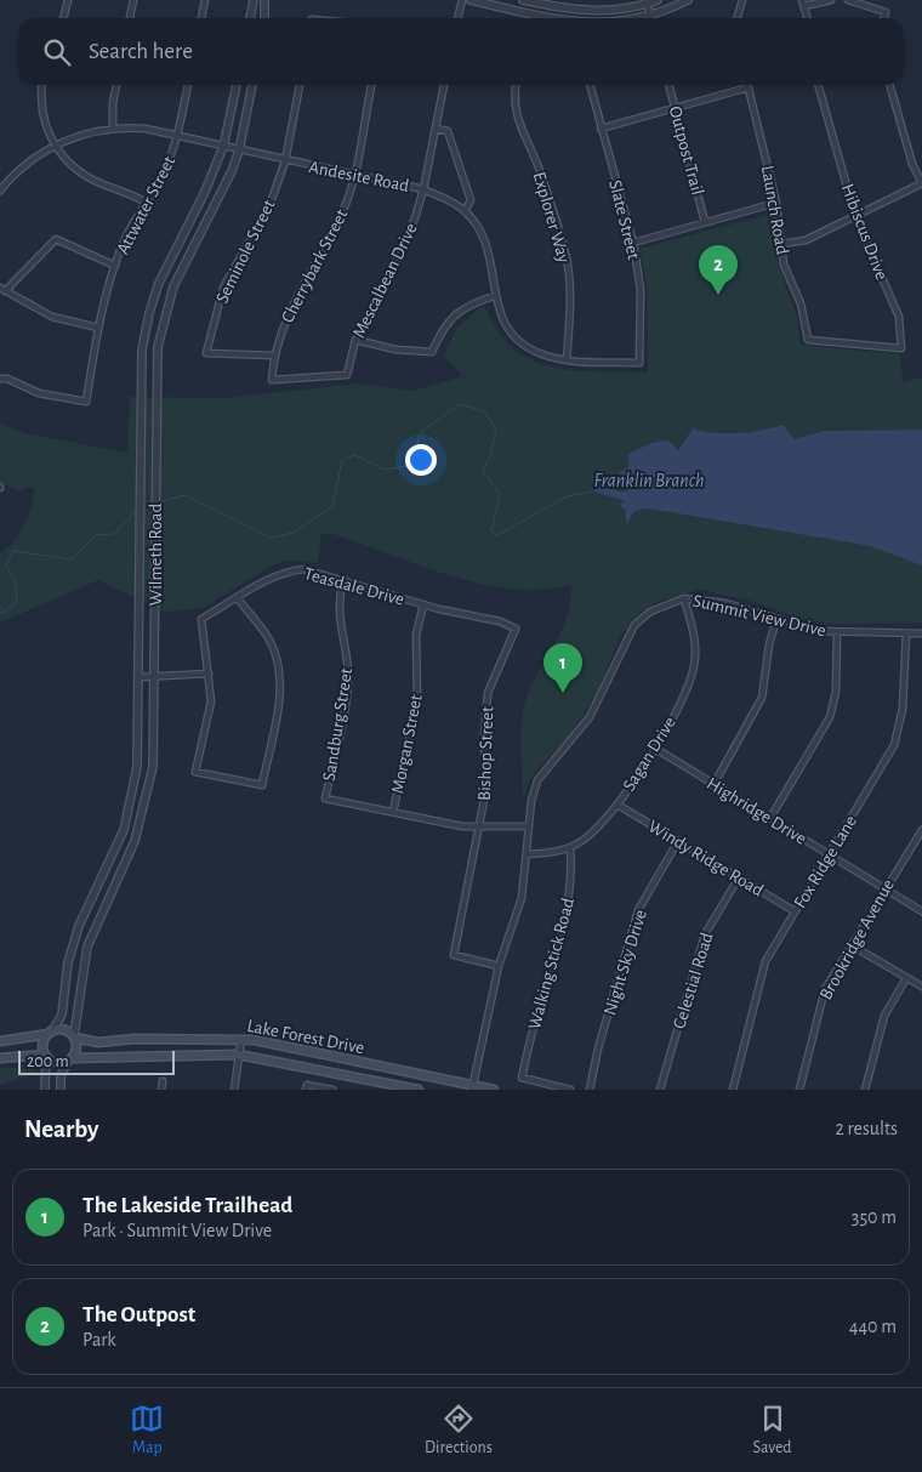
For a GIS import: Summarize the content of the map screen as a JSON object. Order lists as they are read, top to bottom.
{
  "streets": {
    "main road": ["Lake Forest Drive"],
    "street": [
      "Outpost Trail",
      "Andesite Road",
      "Attwater Street",
      "Launch Road",
      "Explorer Way",
      "Slate Street",
      "Hibiscus Drive",
      "Seminole Street",
      "Cherrybark Street",
      "Mescalbean Drive",
      "Wilmeth Road",
      "Teasdale Drive",
      "Summit View Drive",
      "Sandburg Street",
      "Morgan Street",
      "Bishop Street",
      "Sagan Drive",
      "Highridge Drive",
      "Windy Ridge Road",
      "Fox Ridge Lane",
      "Brookridge Avenue",
      "Night Sky Drive",
      "Walking Stick Road",
      "Celestial Road"
    ]
  },
  "crossings": [
    ["Andesite Road", "Attwater Street"],
    ["Andesite Road", "Explorer Way"],
    ["Andesite Road", "Slate Street"],
    ["Andesite Road", "Seminole Street"],
    ["Andesite Road", "Cherrybark Street"],
    ["Andesite Road", "Mescalbean Drive"],
    ["Andesite Road", "Wilmeth Road"],
    ["Launch Road", "Hibiscus Drive"],
    ["Seminole Street", "Cherrybark Street"],
    ["Cherrybark Street", "Mescalbean Drive"],
    ["Wilmeth Road", "Lake Forest Drive"],
    ["Teasdale Drive", "Sandburg Street"],
    ["Teasdale Drive", "Morgan Street"],
    ["Teasdale Drive", "Bishop Street"],
    ["Summit View Drive", "Bishop Street"],
    ["Summit View Drive", "Sagan Drive"],
    ["Summit View Drive", "Fox Ridge Lane"],
    ["Summit View Drive", "Lake Forest Drive"],
    ["Sandburg Street", "Morgan Street"],
    ["Sagan Drive", "Highridge Drive"],
    ["Sagan Drive", "Windy Ridge Road"],
    ["Sagan Drive", "Walking Stick Road"],
    ["Highridge Drive", "Fox Ridge Lane"],
    ["Highridge Drive", "Brookridge Avenue"],
    ["Windy Ridge Road", "Fox Ridge Lane"],
    ["Windy Ridge Road", "Night Sky Drive"],
    ["Windy Ridge Road", "Celestial Road"]
  ],
  "water": ["Franklin Branch"],
  "scale_bar": "200 m",
  "page": {
    "search": "Search here",
    "pins": ["2", "1"],
    "scale": "200 m",
    "heading": ["Nearby", "2 results"],
    "list": [
      {
        "mark": "1",
        "name": "The Lakeside Trailhead",
        "note": "Park · Summit View Drive",
        "value": "350 m"
      },
      {
        "mark": "2",
        "name": "The Outpost",
        "note": "Park",
        "value": "440 m"
      }
    ],
    "nav": ["Map", "Directions", "Saved"]
  }
}
